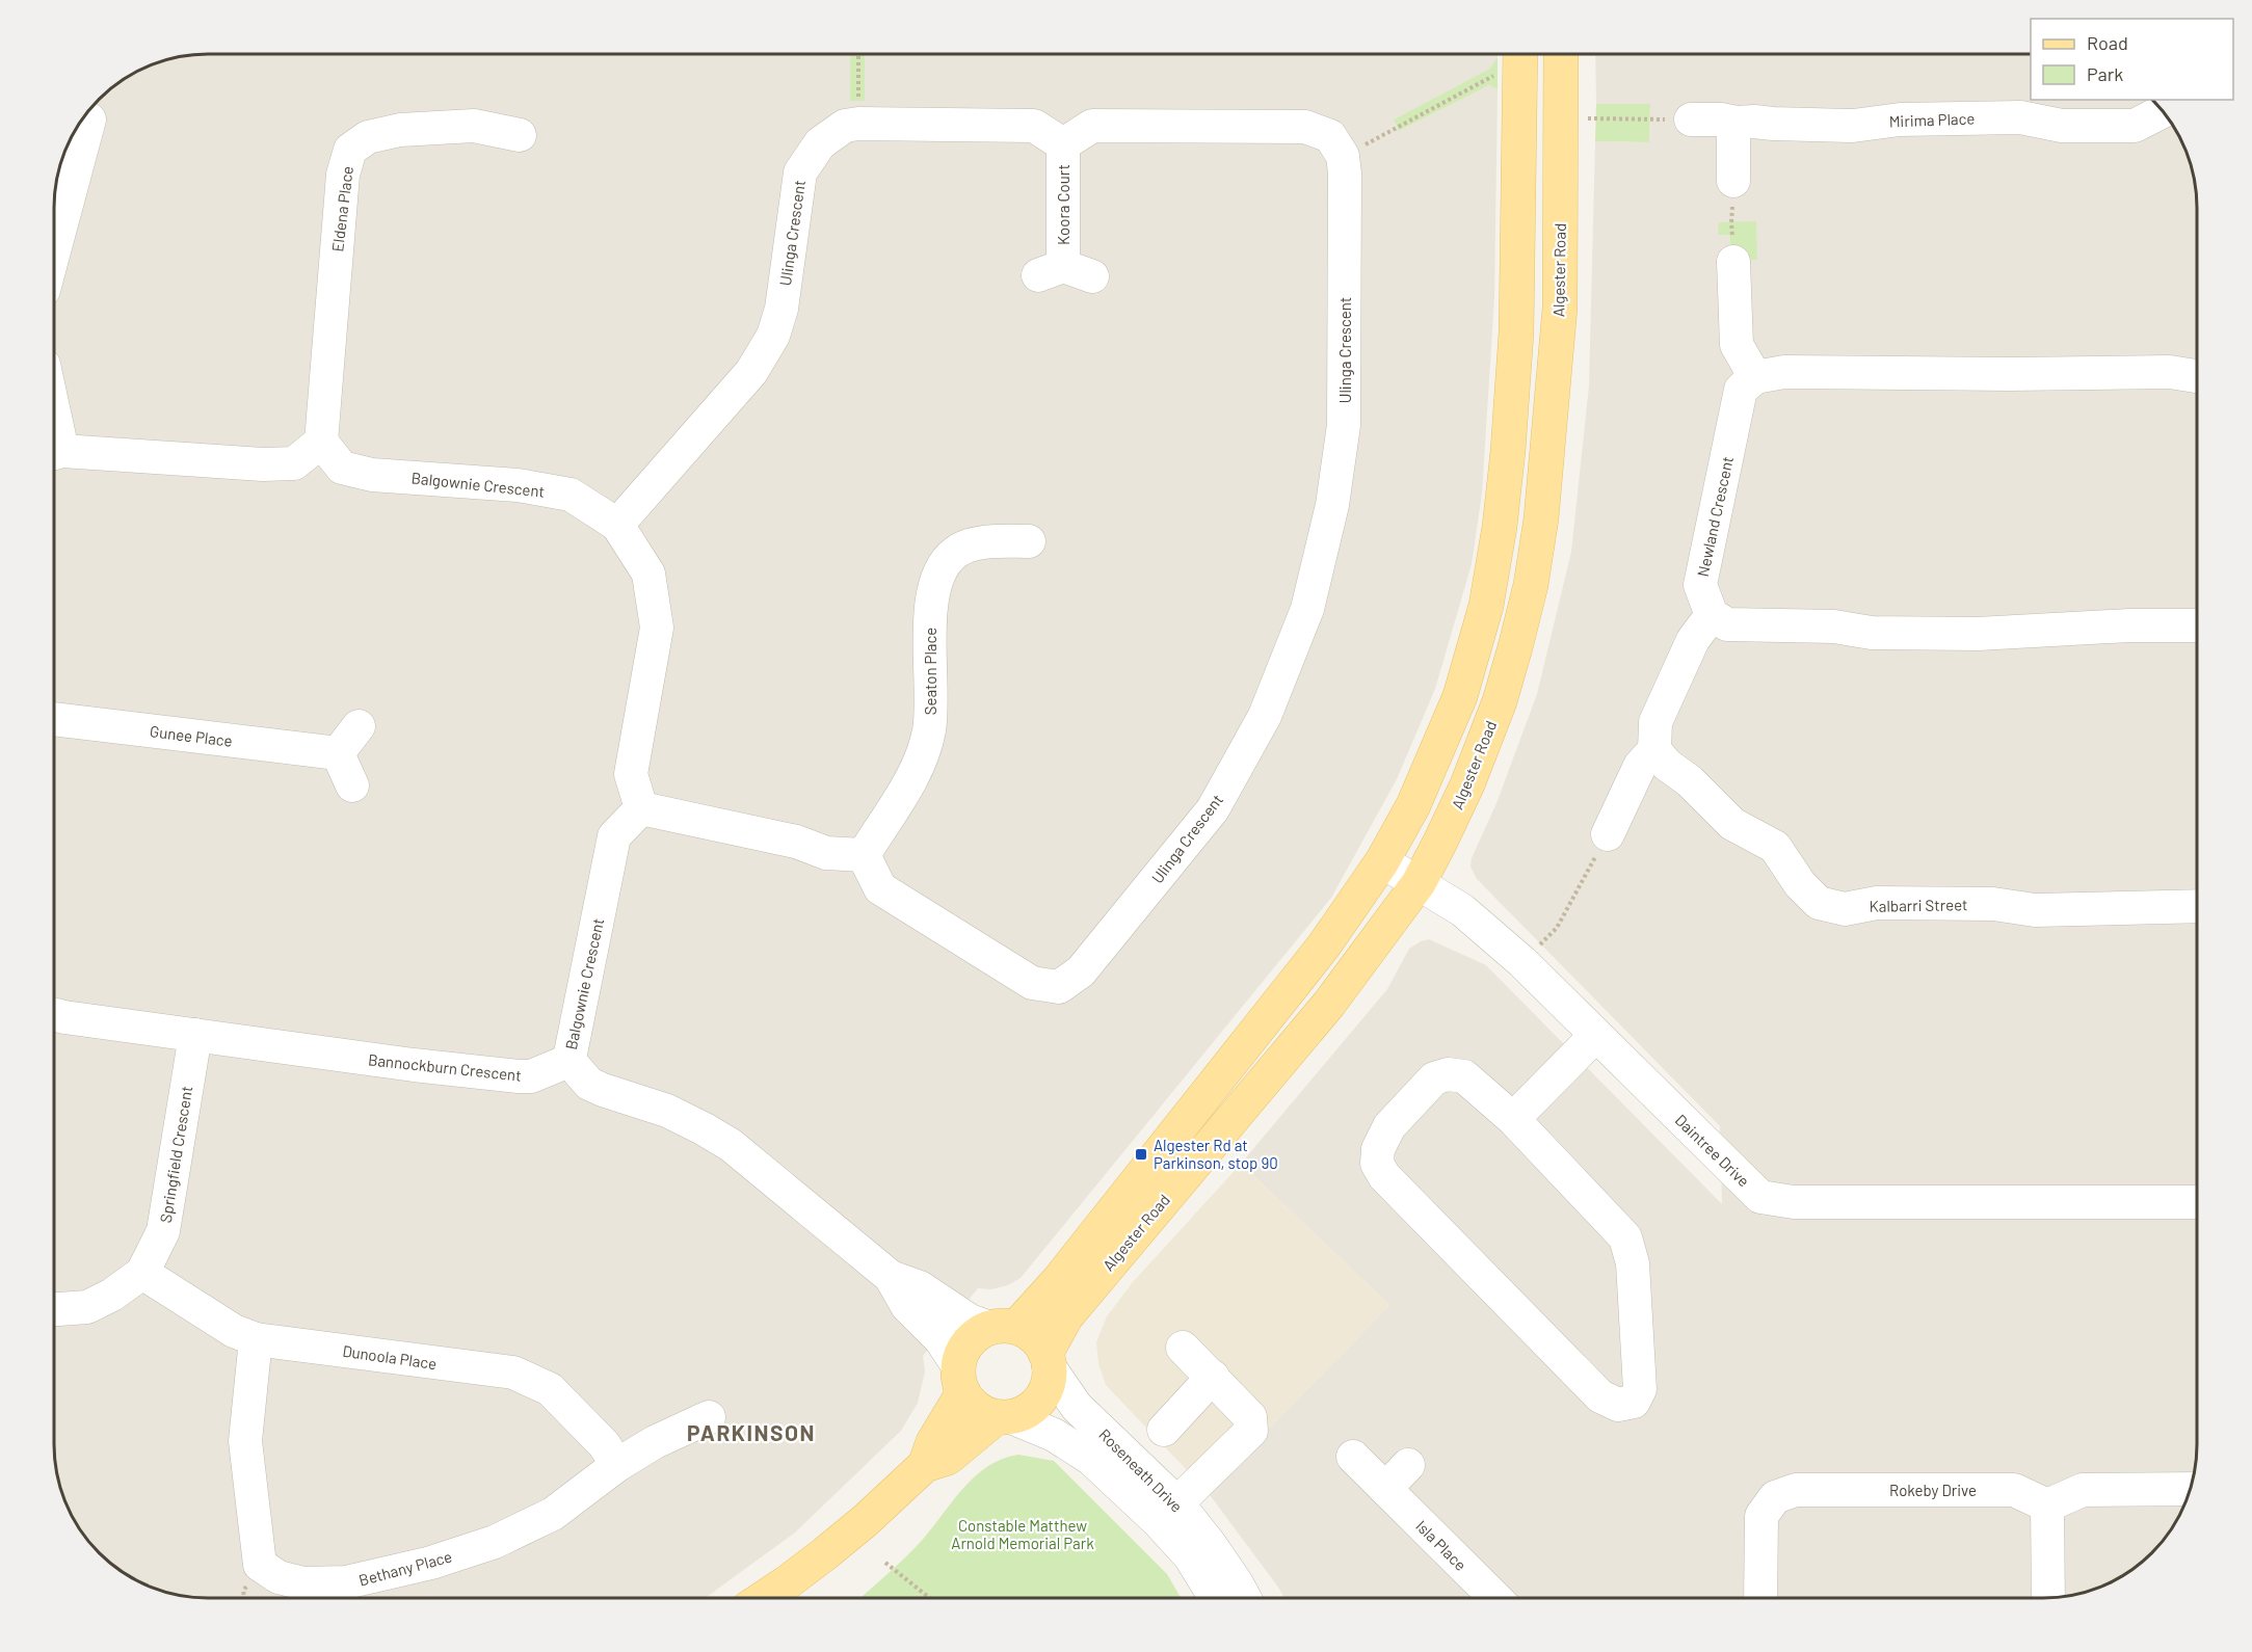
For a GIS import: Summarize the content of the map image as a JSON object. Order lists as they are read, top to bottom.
{
  "streets": {
    "main road": ["Algester Road"],
    "street": [
      "Mirima Place",
      "Koora Court",
      "Eldena Place",
      "Ulinga Crescent",
      "Balgownie Crescent",
      "Newland Crescent",
      "Seaton Place",
      "Gunee Place",
      "Kalbarri Street",
      "Bannockburn Crescent",
      "Daintree Drive",
      "Springfield Crescent",
      "Dunoola Place",
      "Roseneath Drive",
      "Rokeby Drive",
      "Isla Place",
      "Bethany Place"
    ]
  },
  "crossings": [
    ["Koora Court", "Ulinga Crescent"],
    ["Eldena Place", "Balgownie Crescent"],
    ["Ulinga Crescent", "Balgownie Crescent"],
    ["Ulinga Crescent", "Seaton Place"],
    ["Algester Road", "Daintree Drive"],
    ["Algester Road", "Roseneath Drive"],
    ["Balgownie Crescent", "Bannockburn Crescent"],
    ["Bannockburn Crescent", "Springfield Crescent"],
    ["Springfield Crescent", "Dunoola Place"],
    ["Dunoola Place", "Bethany Place"]
  ],
  "districts": ["PARKINSON"],
  "parks": ["Constable Matthew Arnold Memorial Park"],
  "places": {
    "transit": ["Algester Rd at Parkinson, stop 90"]
  },
  "legend": ["Road", "Park"]
}
